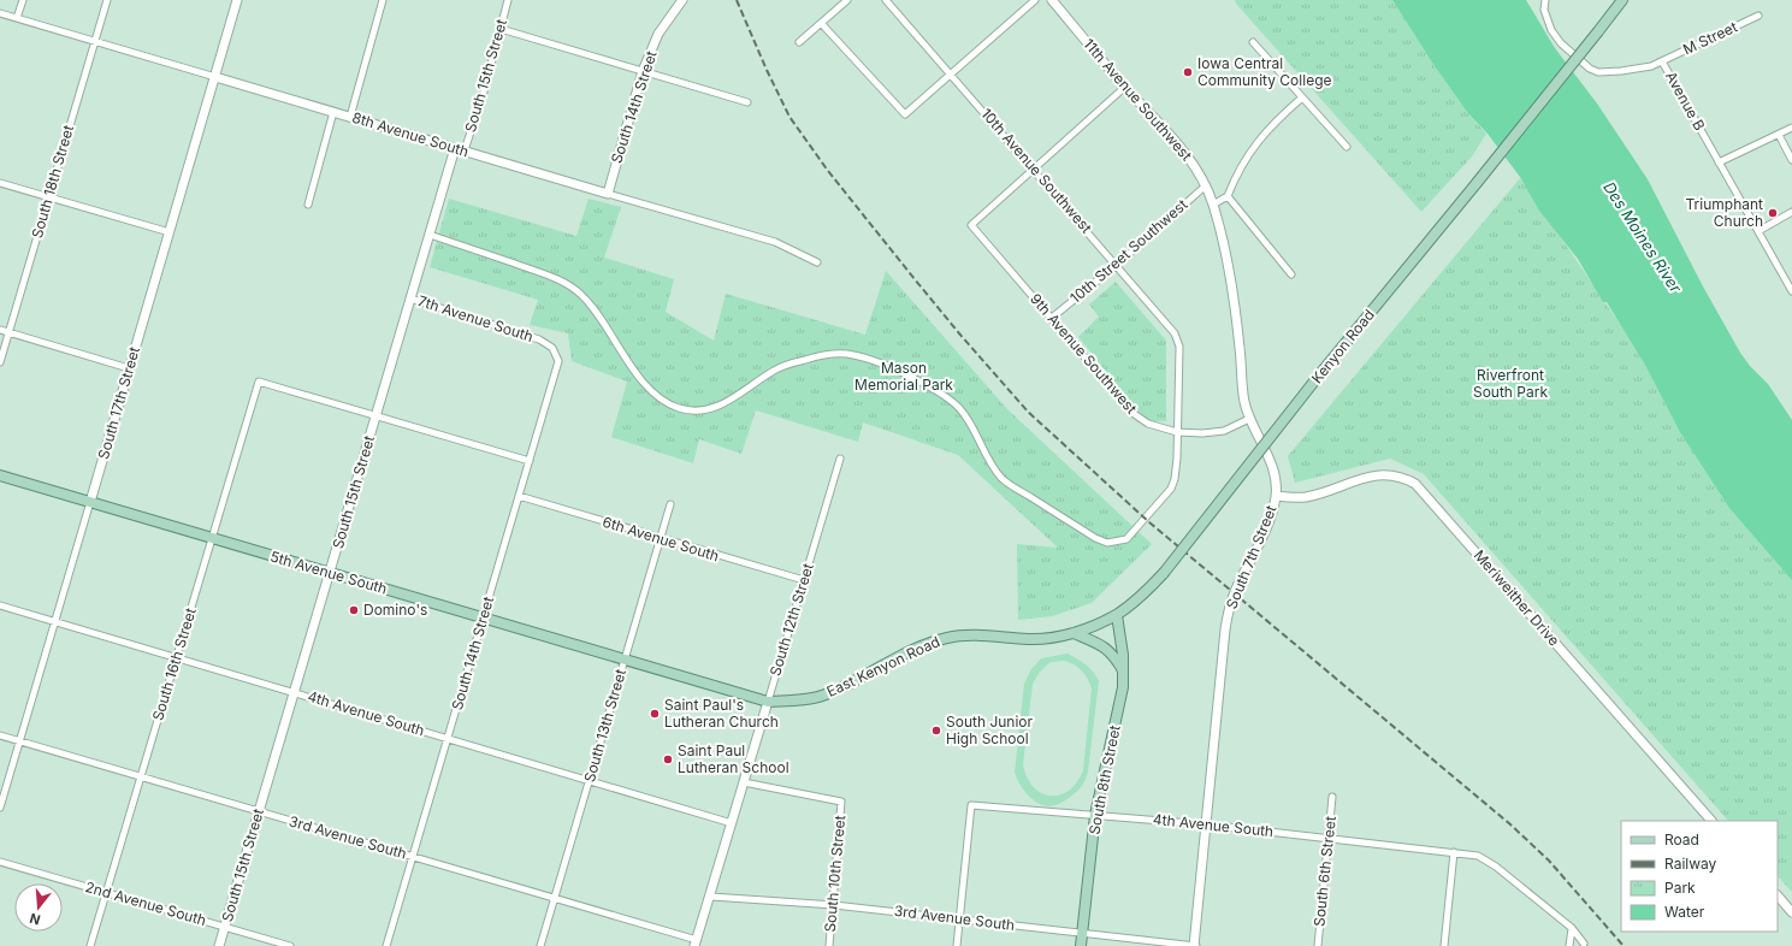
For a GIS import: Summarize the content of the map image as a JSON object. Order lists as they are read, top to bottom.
{
  "streets": {
    "main road": [
      "Kenyon Road",
      "5th Avenue South",
      "East Kenyon Road",
      "South 8th Street"
    ],
    "street": [
      "M Street",
      "South 15th Street",
      "11th Avenue Southwest",
      "Avenue B",
      "South 14th Street",
      "8th Avenue South",
      "10th Avenue Southwest",
      "South 18th Street",
      "10th Street Southwest",
      "7th Avenue South",
      "9th Avenue Southwest",
      "South 17th Street",
      "6th Avenue South",
      "South 7th Street",
      "Meriweither Drive",
      "South 12th Street",
      "South 16th Street",
      "4th Avenue South",
      "South 13th Street",
      "3rd Avenue South",
      "South 6th Street",
      "South 10th Street",
      "2nd Avenue South"
    ]
  },
  "crossings": [
    ["M Street", "Avenue B"],
    ["South 15th Street", "8th Avenue South"],
    ["South 15th Street", "7th Avenue South"],
    ["South 15th Street", "5th Avenue South"],
    ["South 15th Street", "South 16th Street"],
    ["South 15th Street", "4th Avenue South"],
    ["South 15th Street", "3rd Avenue South"],
    ["South 15th Street", "2nd Avenue South"],
    ["11th Avenue Southwest", "10th Street Southwest"],
    ["11th Avenue Southwest", "South 7th Street"],
    ["South 14th Street", "8th Avenue South"],
    ["South 14th Street", "7th Avenue South"],
    ["South 14th Street", "6th Avenue South"],
    ["South 14th Street", "5th Avenue South"],
    ["South 14th Street", "4th Avenue South"],
    ["South 14th Street", "3rd Avenue South"],
    ["8th Avenue South", "South 18th Street"],
    ["8th Avenue South", "South 17th Street"],
    ["10th Avenue Southwest", "10th Street Southwest"],
    ["10th Avenue Southwest", "9th Avenue Southwest"],
    ["10th Street Southwest", "9th Avenue Southwest"],
    ["Kenyon Road", "East Kenyon Road"],
    ["Kenyon Road", "South 8th Street"],
    ["9th Avenue Southwest", "South 7th Street"],
    ["South 17th Street", "5th Avenue South"],
    ["South 17th Street", "4th Avenue South"],
    ["South 17th Street", "3rd Avenue South"],
    ["6th Avenue South", "South 12th Street"],
    ["6th Avenue South", "South 13th Street"],
    ["South 7th Street", "Meriweither Drive"],
    ["South 7th Street", "4th Avenue South"],
    ["South 7th Street", "3rd Avenue South"],
    ["5th Avenue South", "South 12th Street"],
    ["5th Avenue South", "South 16th Street"],
    ["5th Avenue South", "East Kenyon Road"],
    ["5th Avenue South", "South 13th Street"],
    ["South 12th Street", "East Kenyon Road"],
    ["South 12th Street", "4th Avenue South"],
    ["South 12th Street", "3rd Avenue South"],
    ["South 12th Street", "South 10th Street"],
    ["South 16th Street", "4th Avenue South"],
    ["South 16th Street", "3rd Avenue South"],
    ["South 16th Street", "2nd Avenue South"],
    ["4th Avenue South", "South 13th Street"],
    ["4th Avenue South", "South 8th Street"],
    ["4th Avenue South", "3rd Avenue South"],
    ["4th Avenue South", "South 6th Street"],
    ["South 13th Street", "3rd Avenue South"],
    ["South 8th Street", "3rd Avenue South"],
    ["3rd Avenue South", "South 10th Street"]
  ],
  "water": ["Des Moines River"],
  "parks": ["Mason Memorial Park", "Riverfront South Park"],
  "places": [
    "Iowa Central Community College",
    "Triumphant Church",
    "Domino's",
    "Saint Paul's Lutheran Church",
    "South Junior High School",
    "Saint Paul Lutheran School"
  ],
  "legend": [
    "Road",
    "Railway",
    "Park",
    "Water"
  ],
  "north": "bottom"
}
